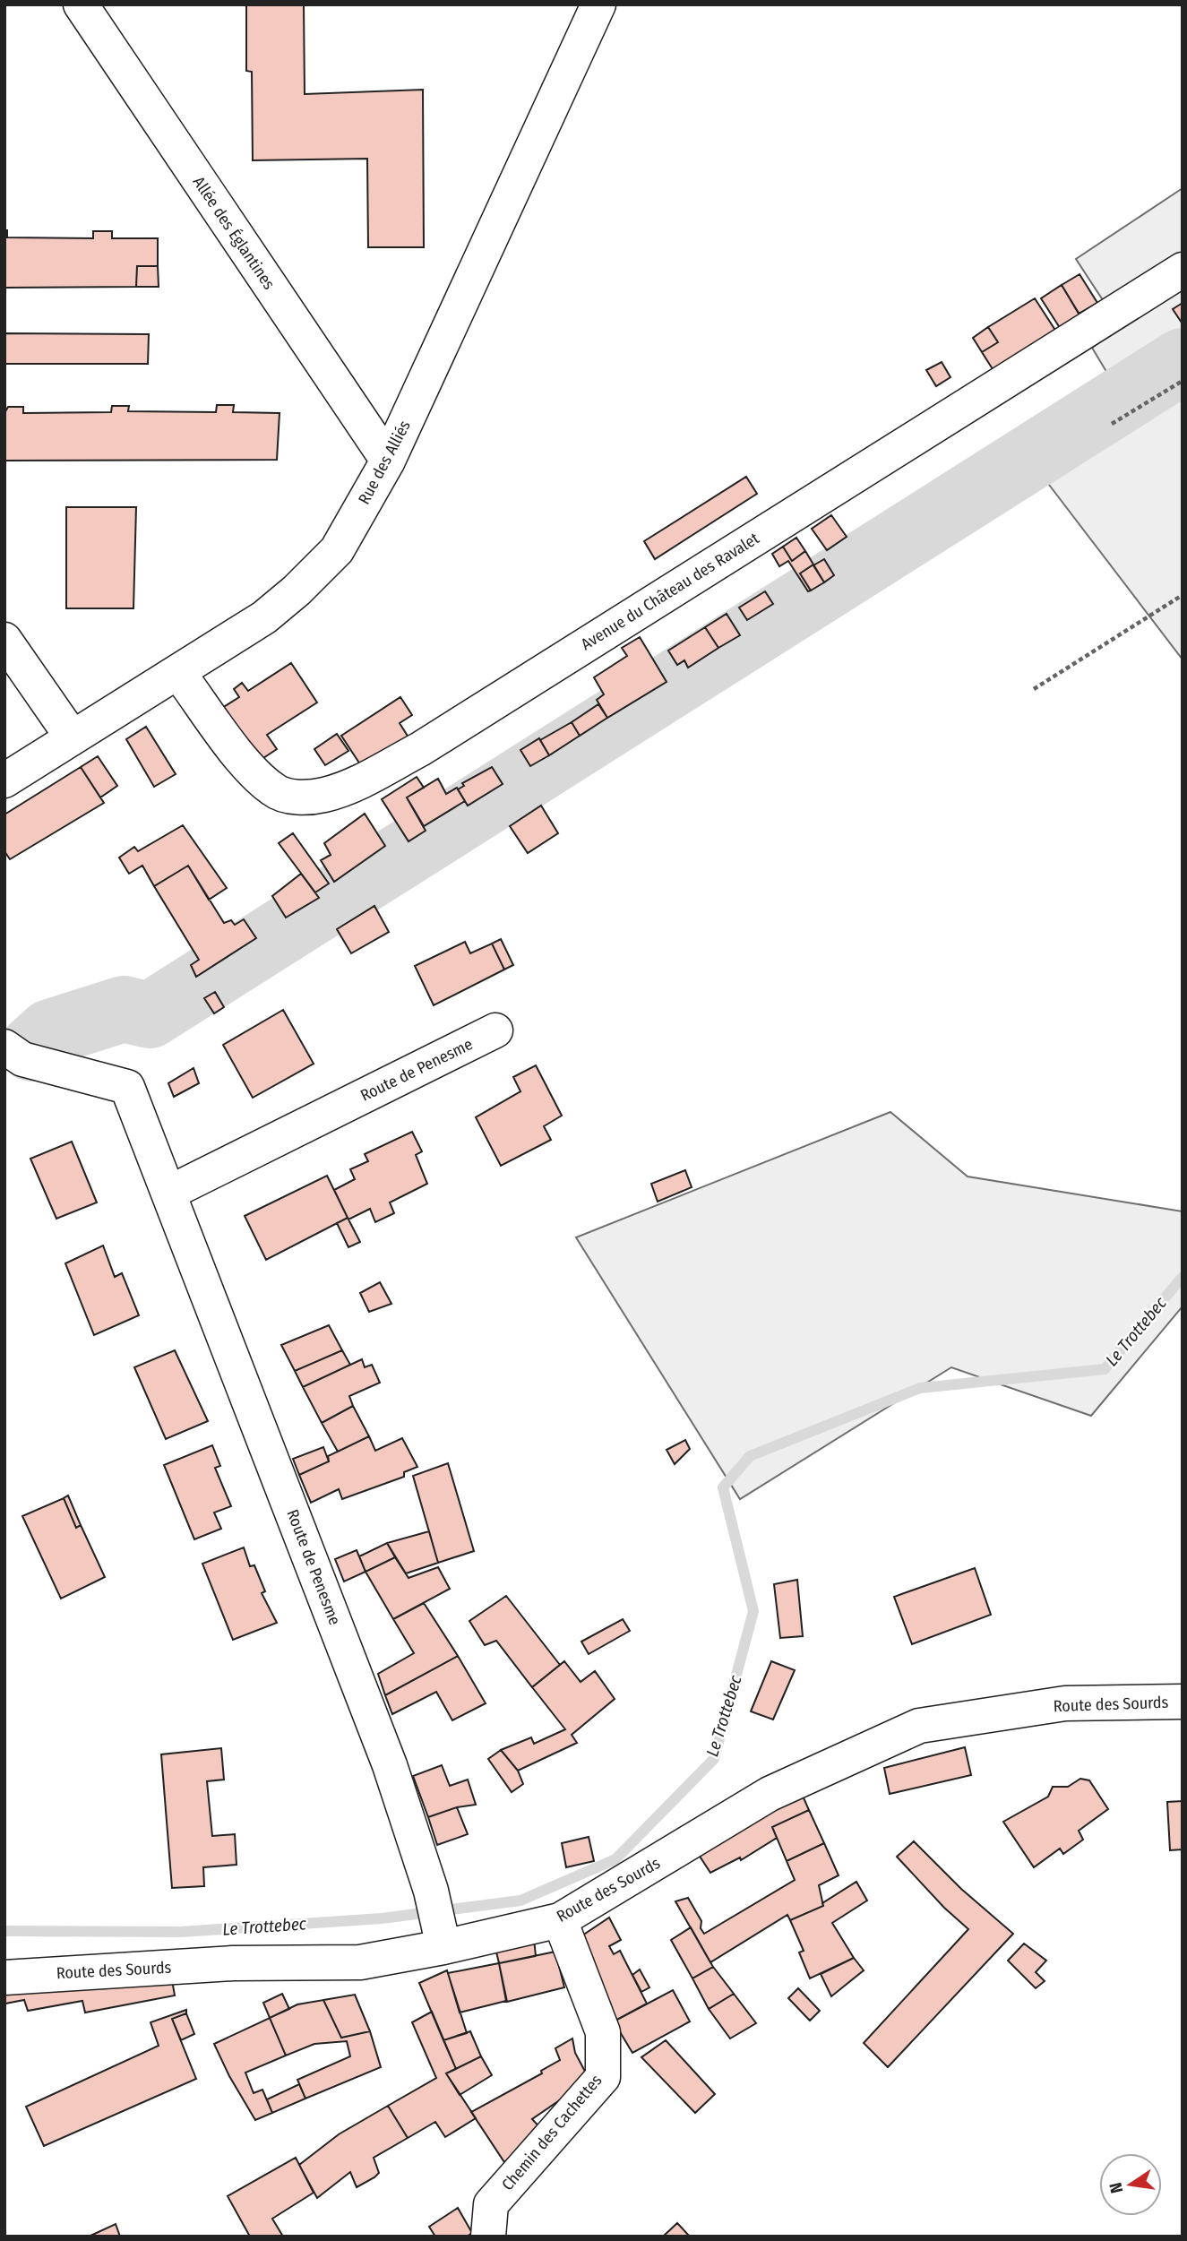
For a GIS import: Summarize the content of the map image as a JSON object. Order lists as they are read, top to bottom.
{
  "streets": {
    "street": [
      "Allée des Églantines",
      "Rue des Alliés",
      "Avenue du Château des Ravalet",
      "Route de Penesme",
      "Route des Sourds",
      "Chemin des Cachettes"
    ]
  },
  "crossings": [
    ["Allée des Églantines", "Rue des Alliés"],
    ["Rue des Alliés", "Avenue du Château des Ravalet"],
    ["Route de Penesme", "Route des Sourds"],
    ["Route des Sourds", "Chemin des Cachettes"]
  ],
  "water": ["Le Trottebec"],
  "north": "left"
}
